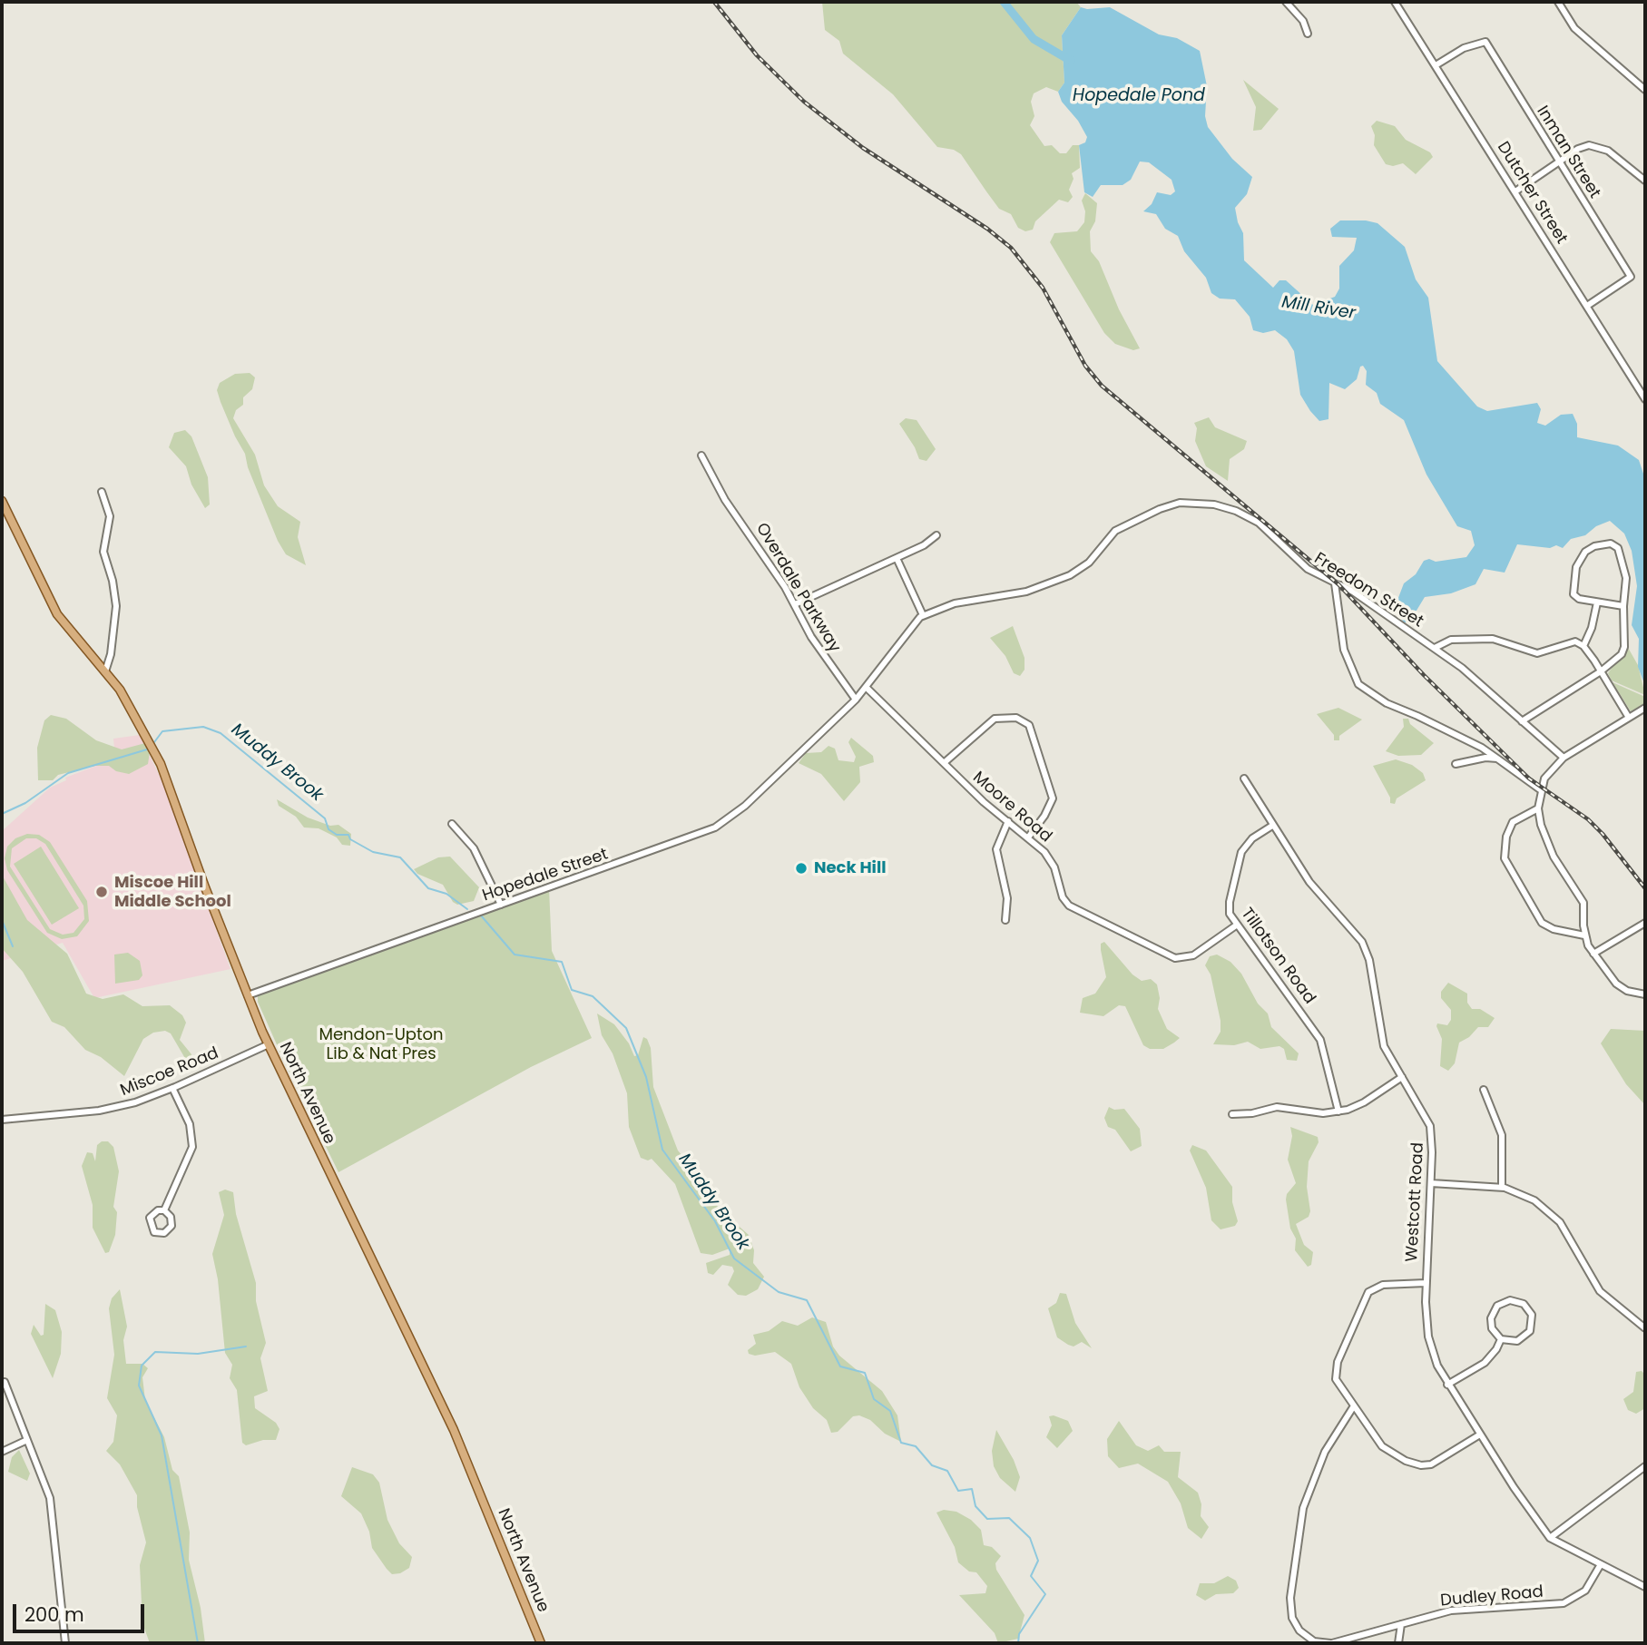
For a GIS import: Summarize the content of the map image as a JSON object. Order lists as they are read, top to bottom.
{
  "streets": {
    "main road": ["North Avenue"],
    "street": [
      "Inman Street",
      "Dutcher Street",
      "Overdale Parkway",
      "Freedom Street",
      "Moore Road",
      "Hopedale Street",
      "Tillotson Road",
      "Miscoe Road",
      "Westcott Road",
      "Dudley Road"
    ]
  },
  "crossings": [
    ["Inman Street", "Dutcher Street"],
    ["Overdale Parkway", "Freedom Street"],
    ["Freedom Street", "Moore Road"],
    ["Freedom Street", "Hopedale Street"],
    ["Moore Road", "Tillotson Road"],
    ["Hopedale Street", "North Avenue"],
    ["Tillotson Road", "Westcott Road"],
    ["Miscoe Road", "North Avenue"],
    ["Westcott Road", "Dudley Road"]
  ],
  "water": ["Hopedale Pond", "Mill River", "Muddy Brook"],
  "parks": ["Mendon-Upton Lib & Nat Pres"],
  "places": ["Neck Hill", "Miscoe Hill Middle School"],
  "scale_bar": "200 m"
}
